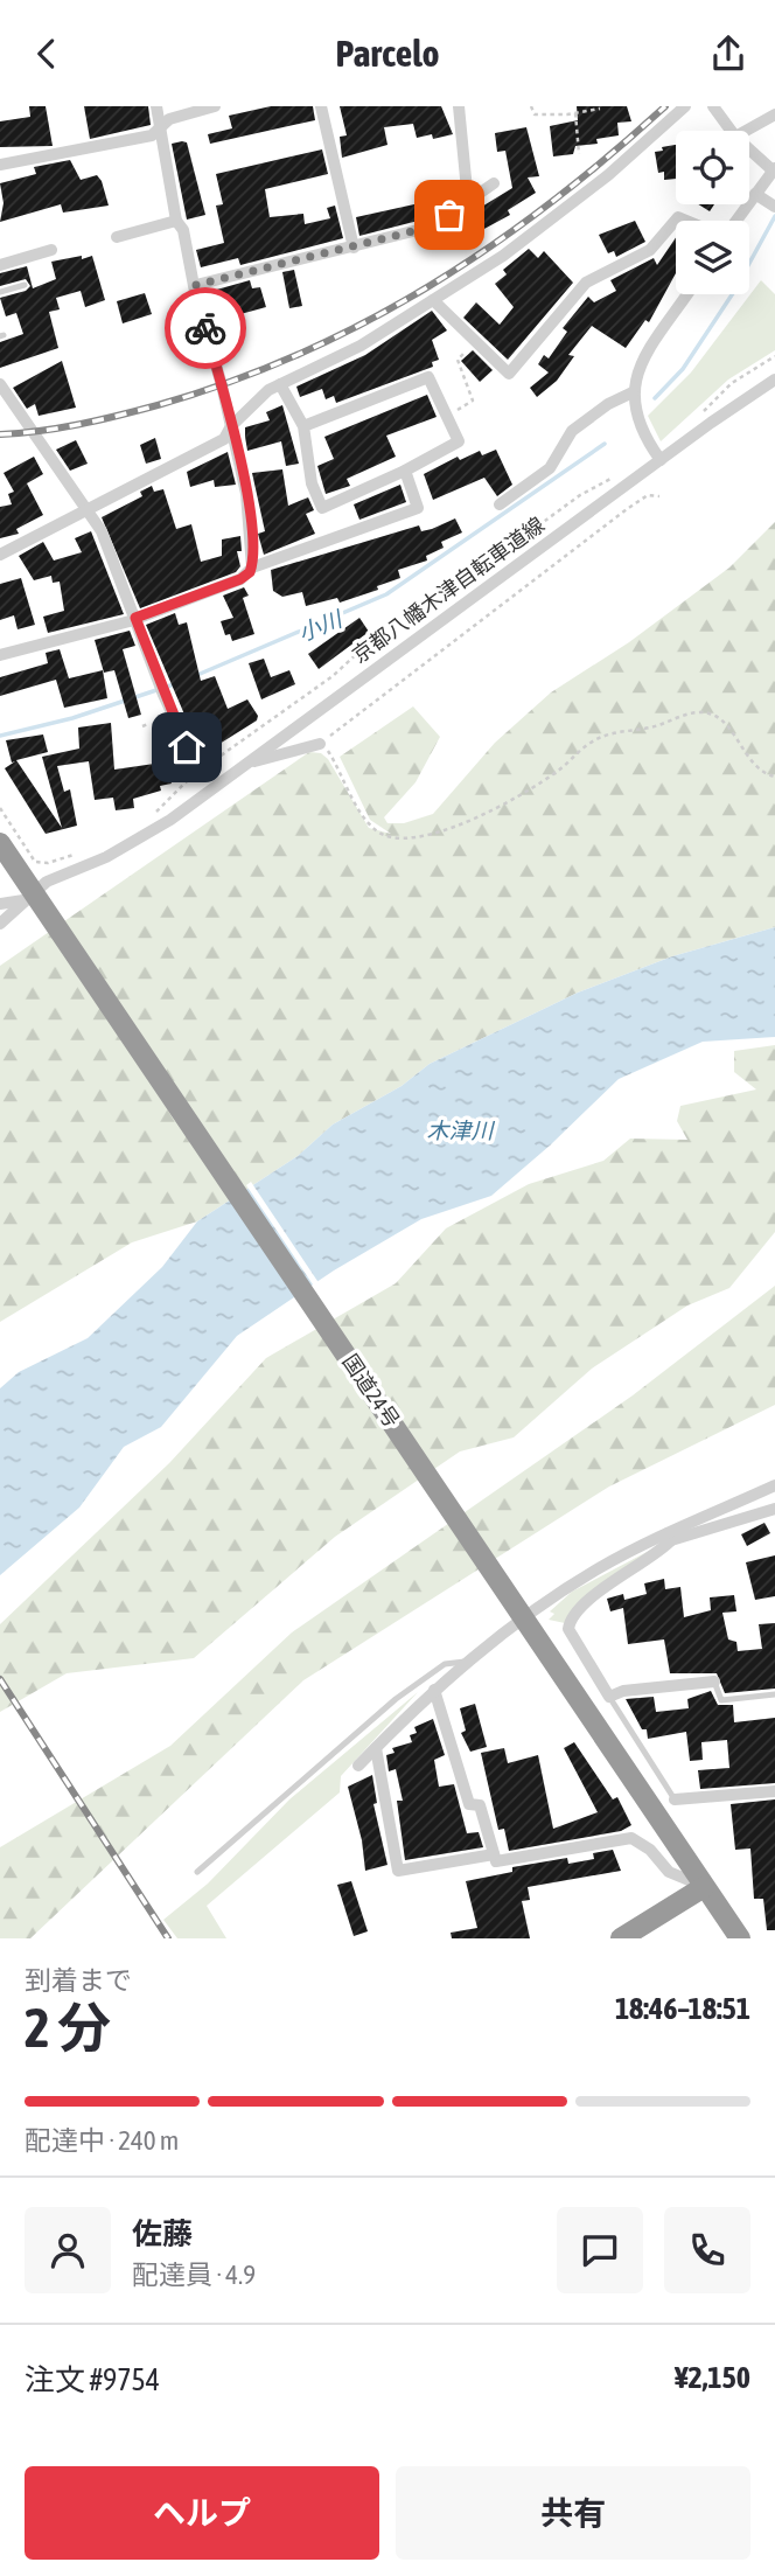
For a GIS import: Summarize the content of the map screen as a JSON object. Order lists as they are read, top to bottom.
{
  "streets": {
    "highway": ["国道24号"],
    "path": ["京都八幡木津自転車道線"]
  },
  "water": ["小川", "木津川"],
  "page": {
    "header": "Parcelo",
    "heading": ["2 分", "到着まで", "18:46–18:51"],
    "panel": [
      "佐藤",
      "配達員 · 4.9",
      "注文 #9754",
      "¥2,150"
    ],
    "bar": "配達中 · 240 m",
    "buttons": ["ヘルプ", "共有"]
  }
}
